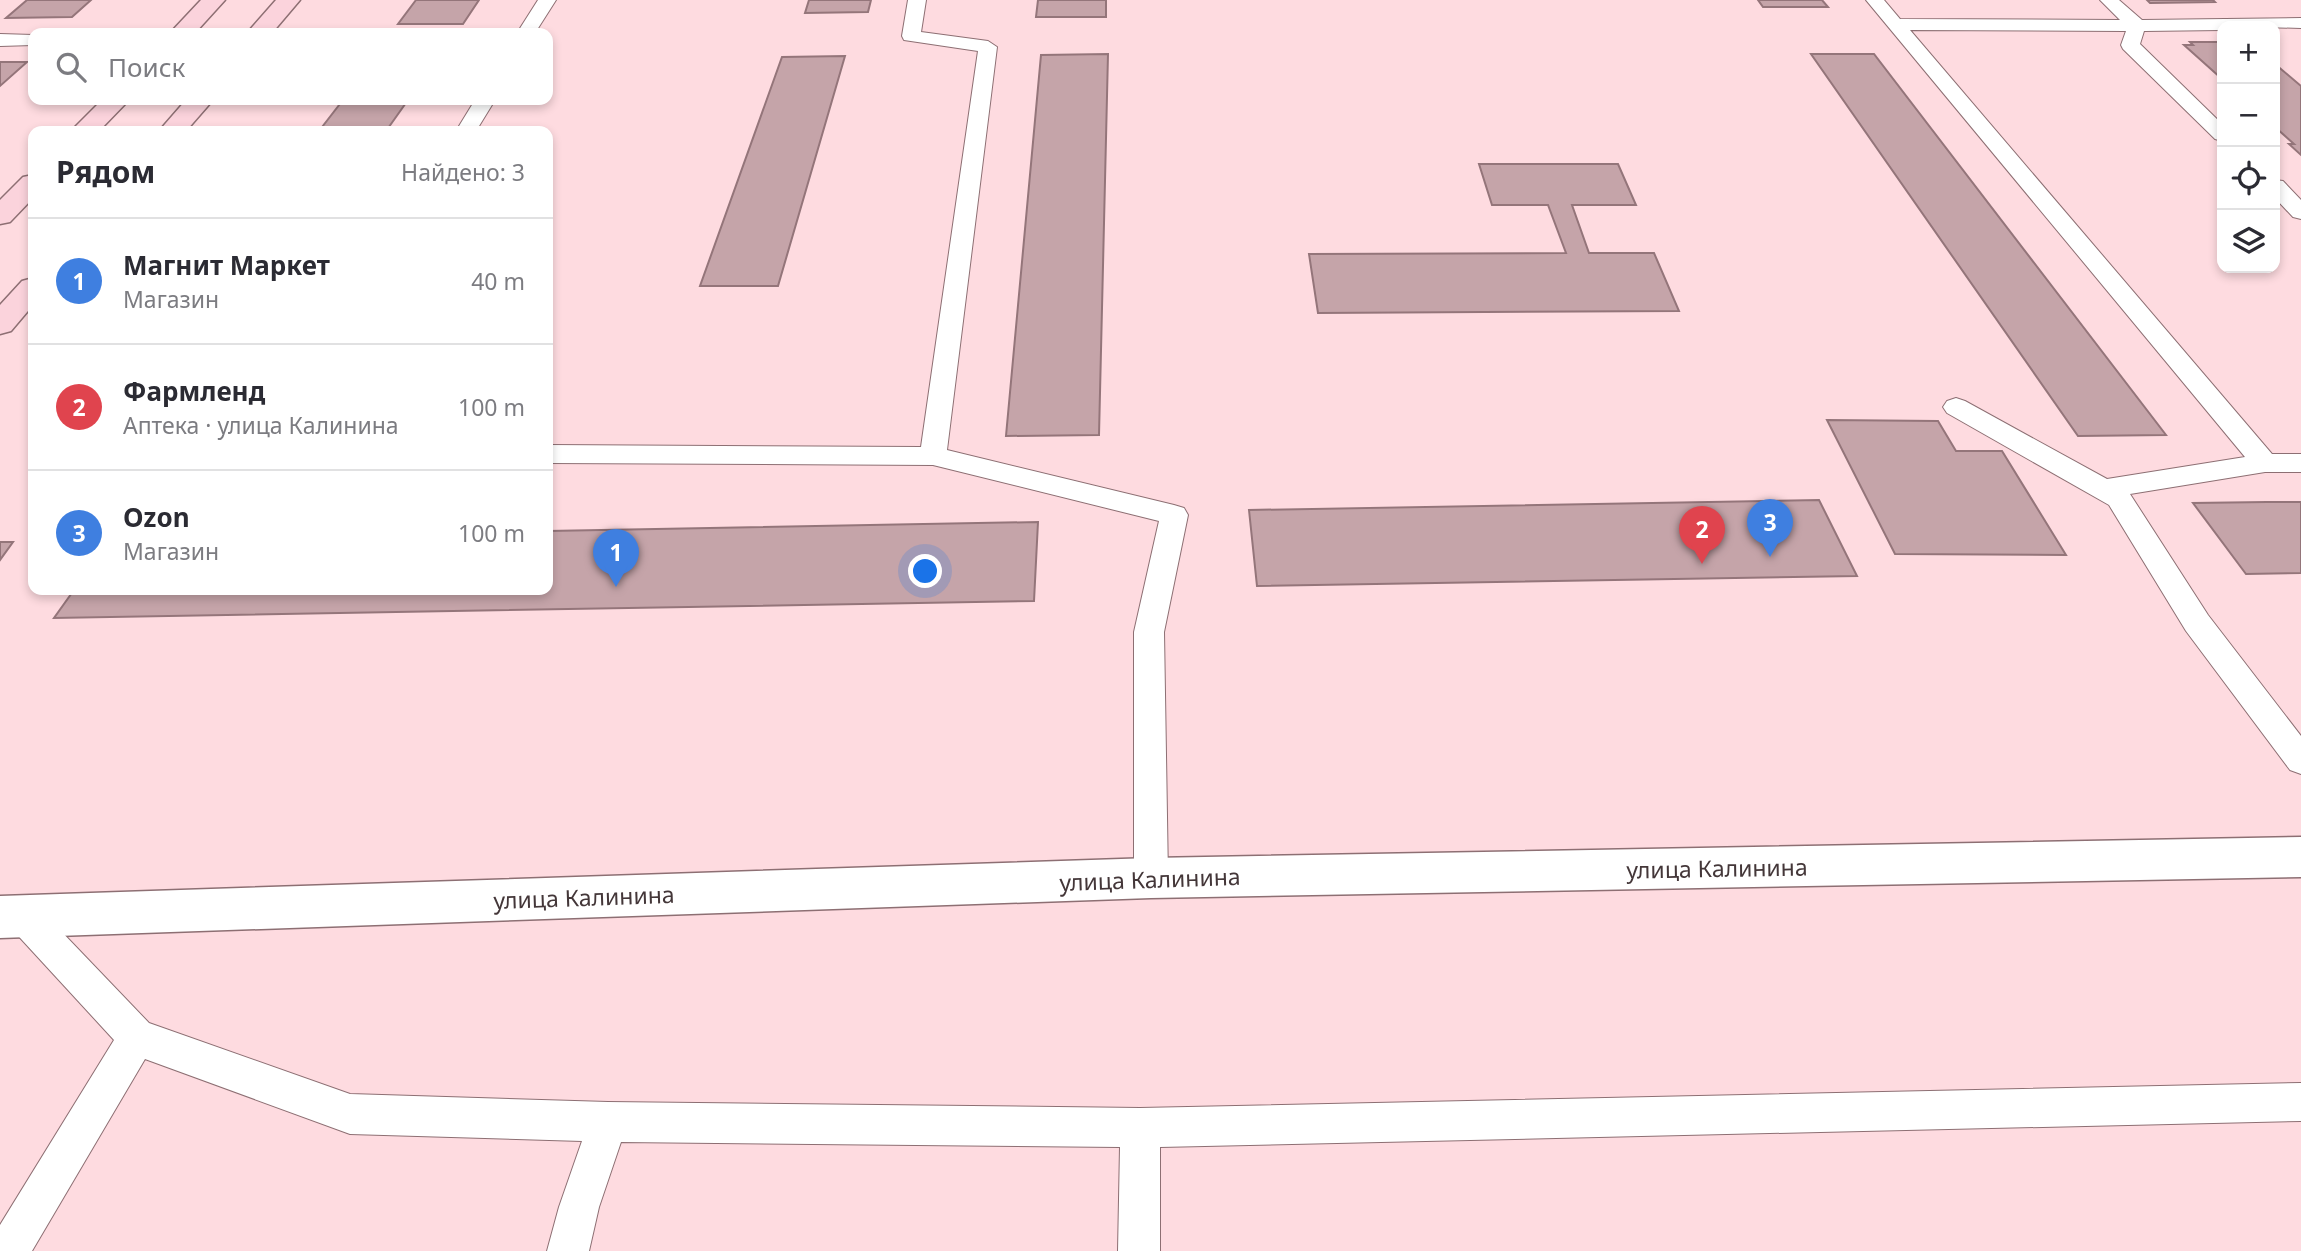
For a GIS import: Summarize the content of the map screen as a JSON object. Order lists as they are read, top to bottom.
{
  "streets": {
    "street": ["улица Калинина"]
  },
  "page": {
    "map_buttons": ["+", "−"],
    "search": "Поиск",
    "heading": ["Рядом", "Найдено: 3"],
    "list": [
      {
        "mark": "1",
        "name": "Магнит Маркет",
        "note": "Магазин",
        "value": "40 m"
      },
      {
        "mark": "2",
        "name": "Фармленд",
        "note": "Аптека · улица Калинина",
        "value": "100 m"
      },
      {
        "mark": "3",
        "name": "Ozon",
        "note": "Магазин",
        "value": "100 m"
      }
    ],
    "pins": ["3", "2", "1"]
  }
}
